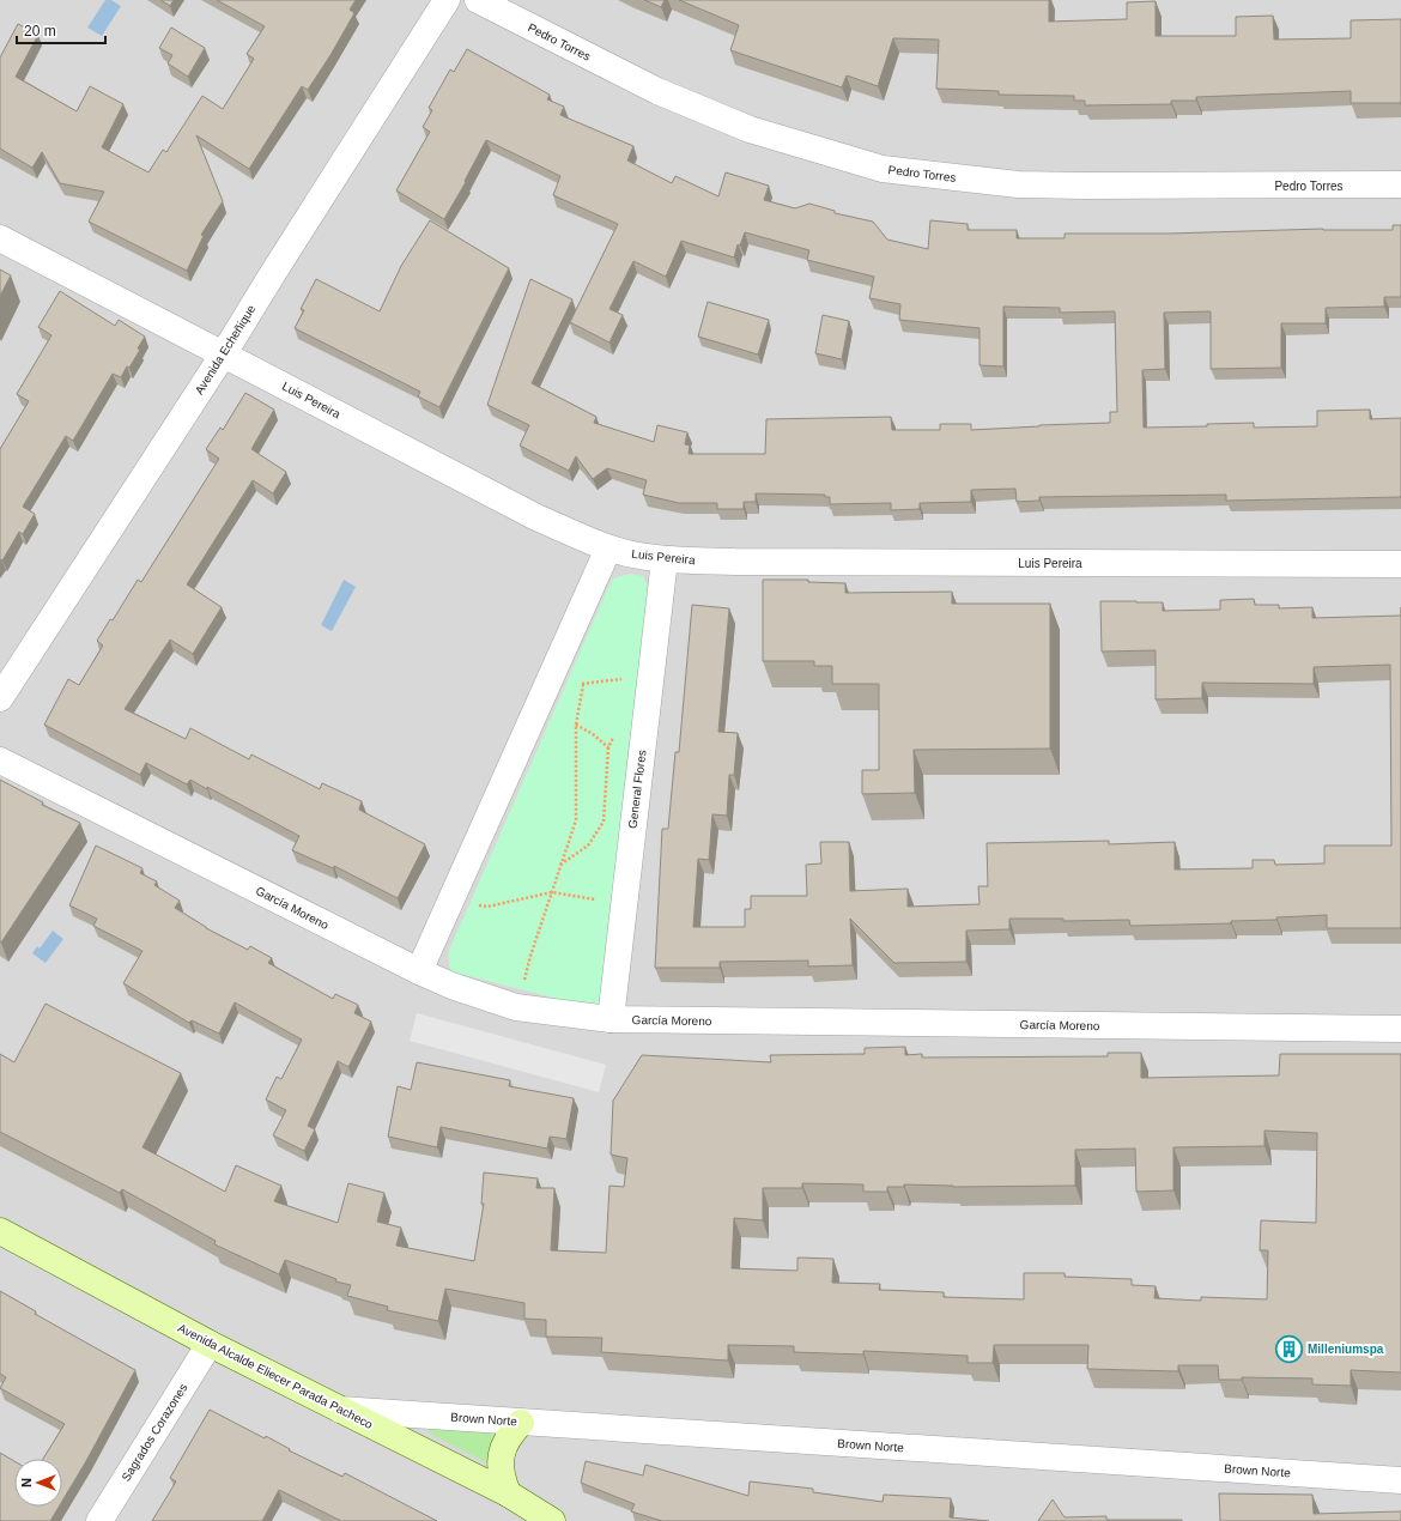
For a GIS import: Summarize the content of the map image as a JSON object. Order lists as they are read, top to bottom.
{
  "streets": {
    "main road": ["Avenida Alcalde Eliecer Parada Pacheco"],
    "street": [
      "Pedro Torres",
      "Avenida Echeñique",
      "Luis Pereira",
      "General Flores",
      "García Moreno",
      "Brown Norte",
      "Sagrados Corazones"
    ]
  },
  "crossings": [
    ["Avenida Echeñique", "Luis Pereira"],
    ["Luis Pereira", "General Flores"],
    ["General Flores", "García Moreno"],
    ["Avenida Alcalde Eliecer Parada Pacheco", "Brown Norte"],
    ["Avenida Alcalde Eliecer Parada Pacheco", "Sagrados Corazones"]
  ],
  "places": {
    "building": ["Milleniumspa"]
  },
  "scale_bar": "20 m",
  "north": "left"
}
